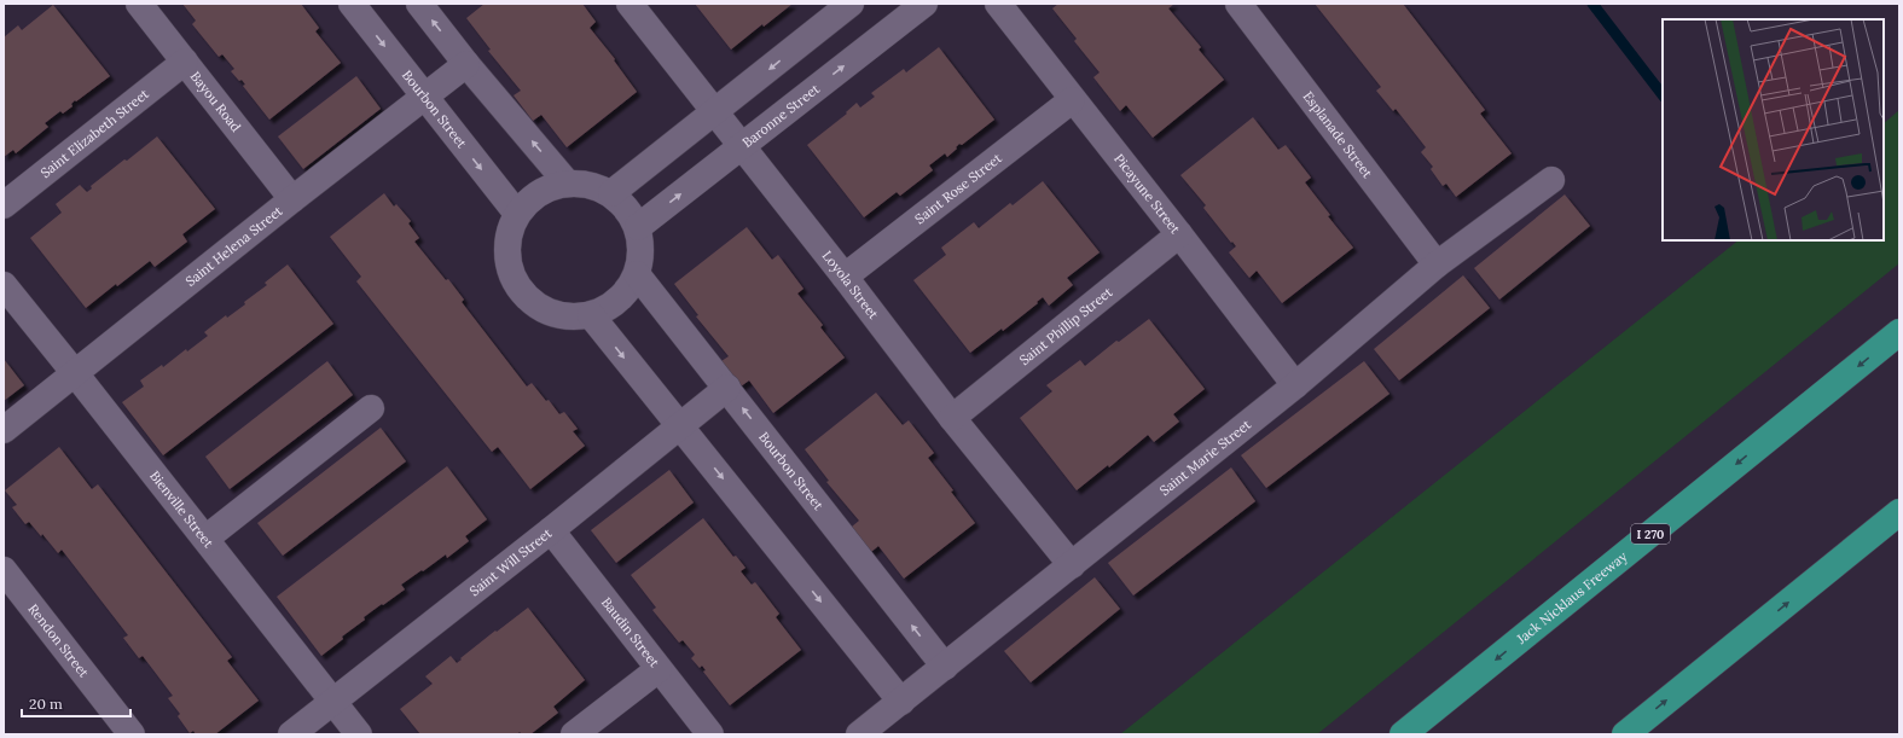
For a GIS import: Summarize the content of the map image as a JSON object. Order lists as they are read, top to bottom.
{
  "streets": {
    "highway": ["I 270", "Jack Nicklaus Freeway"],
    "street": [
      "Bayou Road",
      "Bourbon Street",
      "Baronne Street",
      "Saint Elizabeth Street",
      "Esplanade Street",
      "Saint Rose Street",
      "Picayune Street",
      "Saint Helena Street",
      "Loyola Street",
      "Saint Phillip Street",
      "Saint Marie Street",
      "Bienville Street",
      "Saint Will Street",
      "Baudin Street",
      "Rendon Street"
    ]
  },
  "crossings": [
    ["Bayou Road", "Saint Elizabeth Street"],
    ["Bayou Road", "Saint Helena Street"],
    ["Bourbon Street", "Baronne Street"],
    ["Bourbon Street", "Saint Helena Street"],
    ["Bourbon Street", "Saint Marie Street"],
    ["Bourbon Street", "Saint Will Street"],
    ["Baronne Street", "Loyola Street"],
    ["Esplanade Street", "Saint Marie Street"],
    ["Saint Rose Street", "Picayune Street"],
    ["Saint Rose Street", "Loyola Street"],
    ["Picayune Street", "Saint Phillip Street"],
    ["Picayune Street", "Saint Marie Street"],
    ["Saint Helena Street", "Bienville Street"],
    ["Loyola Street", "Saint Phillip Street"],
    ["Loyola Street", "Saint Marie Street"],
    ["Bienville Street", "Saint Will Street"],
    ["Saint Will Street", "Baudin Street"]
  ],
  "scale_bar": "20 m"
}
